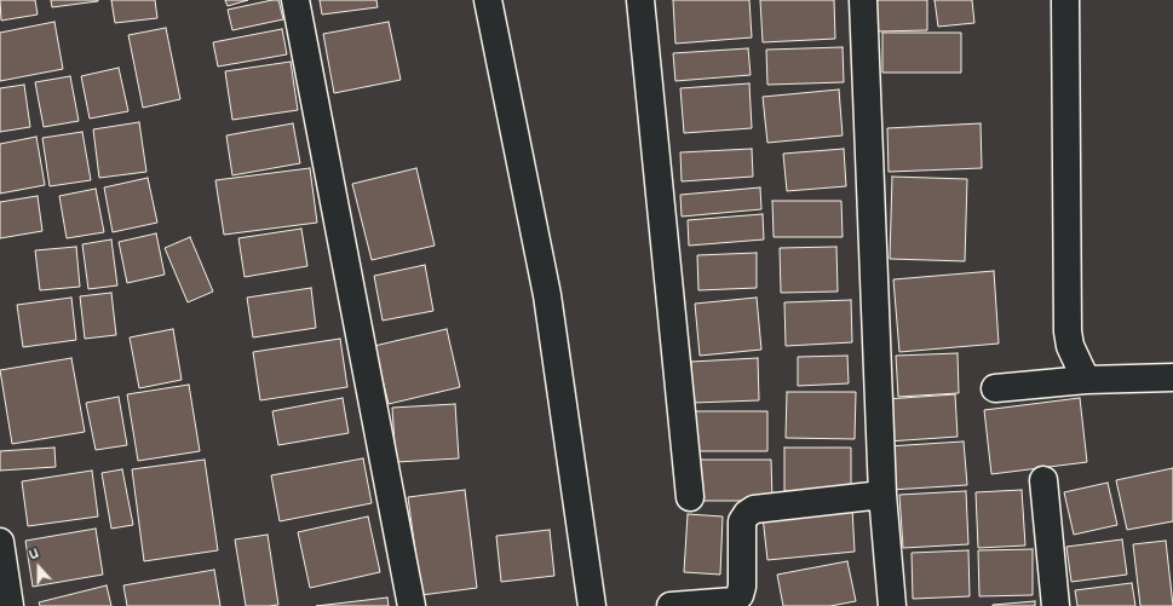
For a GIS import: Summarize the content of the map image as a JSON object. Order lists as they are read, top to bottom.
{
  "north": "top"
}
